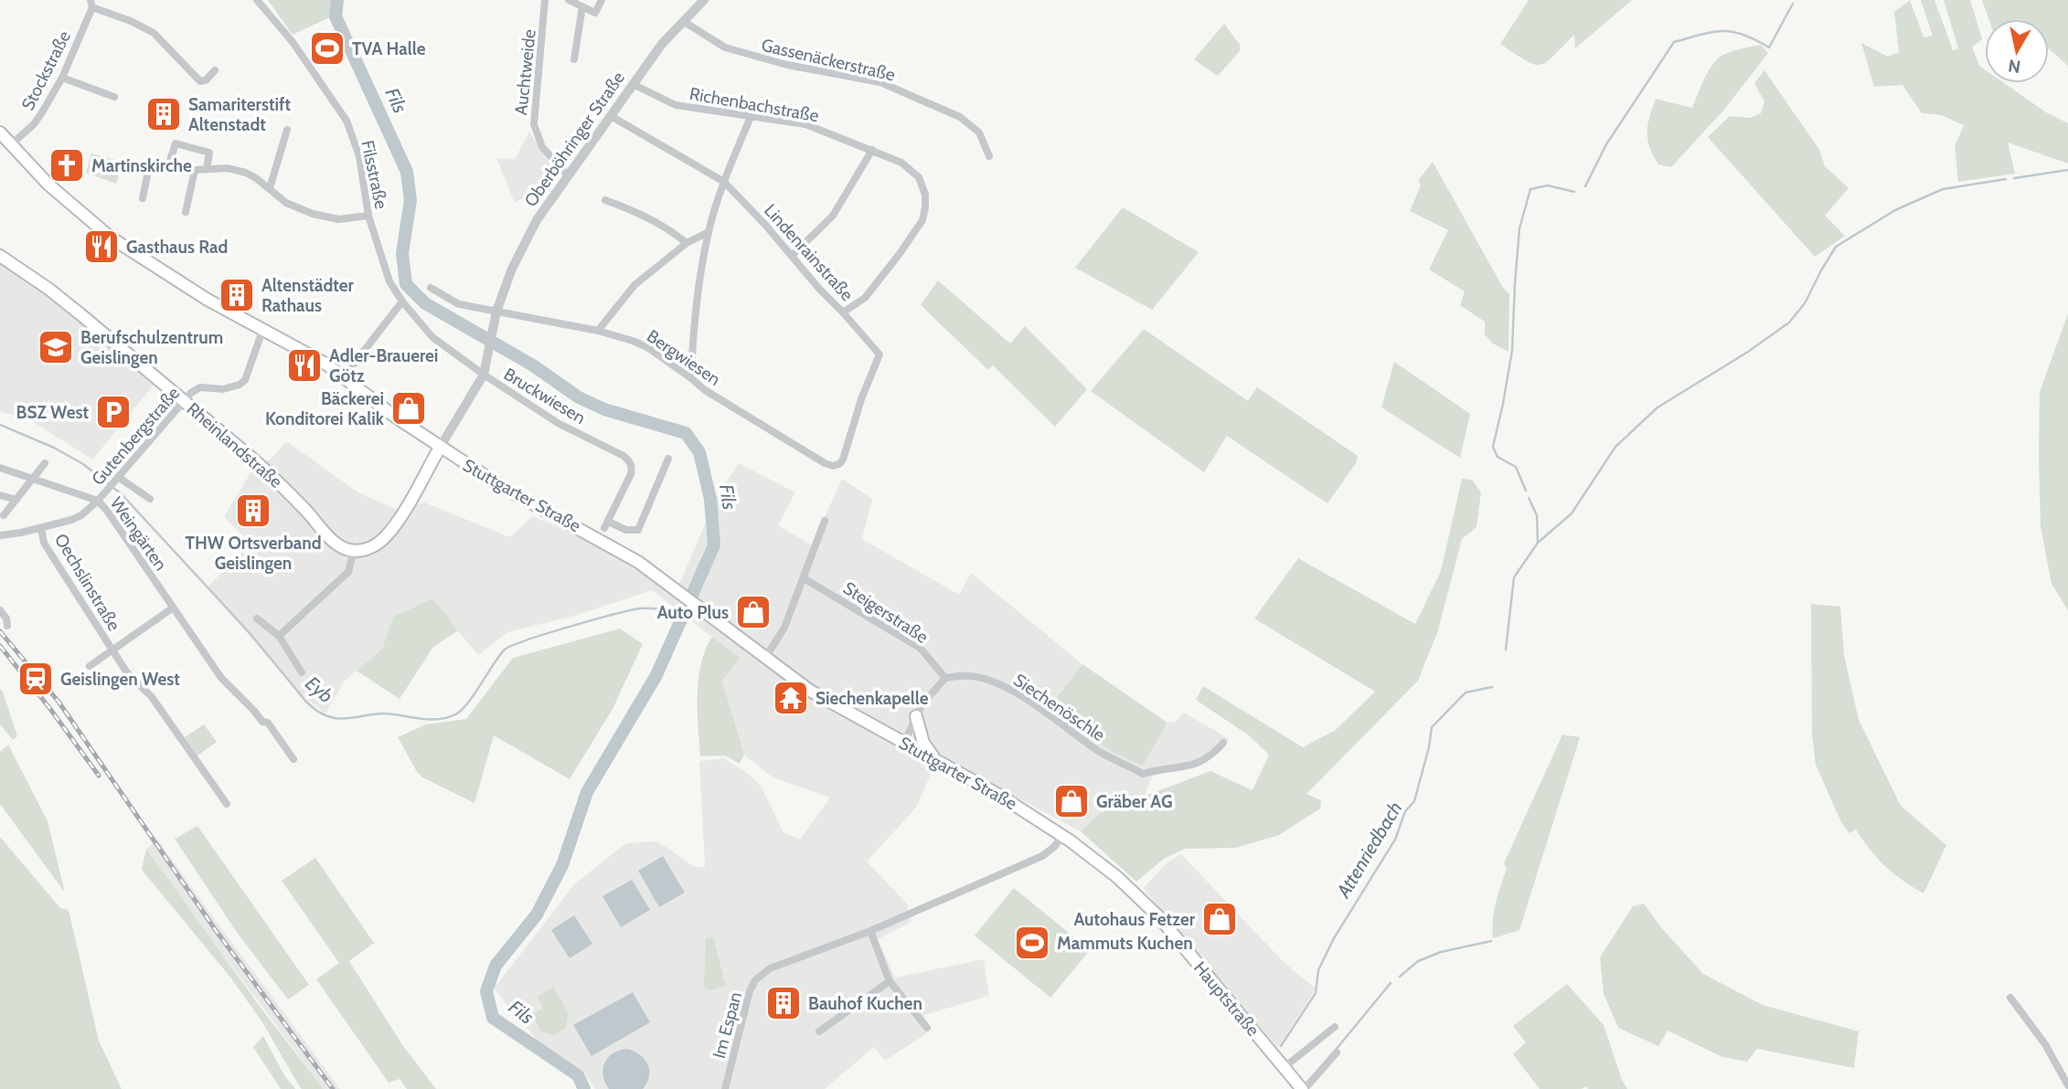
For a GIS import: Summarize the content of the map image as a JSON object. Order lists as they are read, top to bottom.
{
  "streets": {
    "main road": ["Rheinlandstraße", "Stuttgarter Straße", "Hauptstraße"],
    "street": [
      "Gassenäckerstraße",
      "Stockstraße",
      "Auchtweide",
      "Richenbachstraße",
      "Oberböhringer Straße",
      "Filsstraße",
      "Lindenrainstraße",
      "Bergwiesen",
      "Bruckwiesen",
      "Gutenbergstraße",
      "Weingärten",
      "Oechslinstraße",
      "Steigerstraße",
      "Siechenöschle",
      "Im Espan"
    ]
  },
  "crossings": [
    ["Gassenäckerstraße", "Oberböhringer Straße"],
    ["Stockstraße", "Stuttgarter Straße"],
    ["Auchtweide", "Oberböhringer Straße"],
    ["Richenbachstraße", "Oberböhringer Straße"],
    ["Richenbachstraße", "Lindenrainstraße"],
    ["Oberböhringer Straße", "Lindenrainstraße"],
    ["Oberböhringer Straße", "Bergwiesen"],
    ["Oberböhringer Straße", "Bruckwiesen"],
    ["Oberböhringer Straße", "Stuttgarter Straße"],
    ["Filsstraße", "Bruckwiesen"],
    ["Lindenrainstraße", "Bergwiesen"],
    ["Gutenbergstraße", "Rheinlandstraße"],
    ["Gutenbergstraße", "Stuttgarter Straße"],
    ["Gutenbergstraße", "Weingärten"],
    ["Gutenbergstraße", "Oechslinstraße"],
    ["Stuttgarter Straße", "Hauptstraße"],
    ["Stuttgarter Straße", "Im Espan"],
    ["Steigerstraße", "Siechenöschle"],
    ["Hauptstraße", "Im Espan"]
  ],
  "water": ["Fils", "Eyb", "Attenriedbach"],
  "places": {
    "sports": ["TVA Halle", "Mammuts Kuchen"],
    "building": [
      "Samariterstift Altenstadt",
      "Altenstädter Rathaus",
      "THW Ortsverband Geislingen",
      "Bauhof Kuchen"
    ],
    "church": ["Martinskirche"],
    "restaurant": ["Gasthaus Rad", "Adler-Brauerei Götz"],
    "school or university": ["Berufschulzentrum Geislingen"],
    "shop": [
      "Bäckerei Konditorei Kalik",
      "Auto Plus",
      "Gräber AG",
      "Autohaus Fetzer"
    ],
    "parking": ["BSZ West"],
    "station": ["Geislingen West"],
    "temple": ["Siechenkapelle"]
  },
  "north": "bottom"
}
